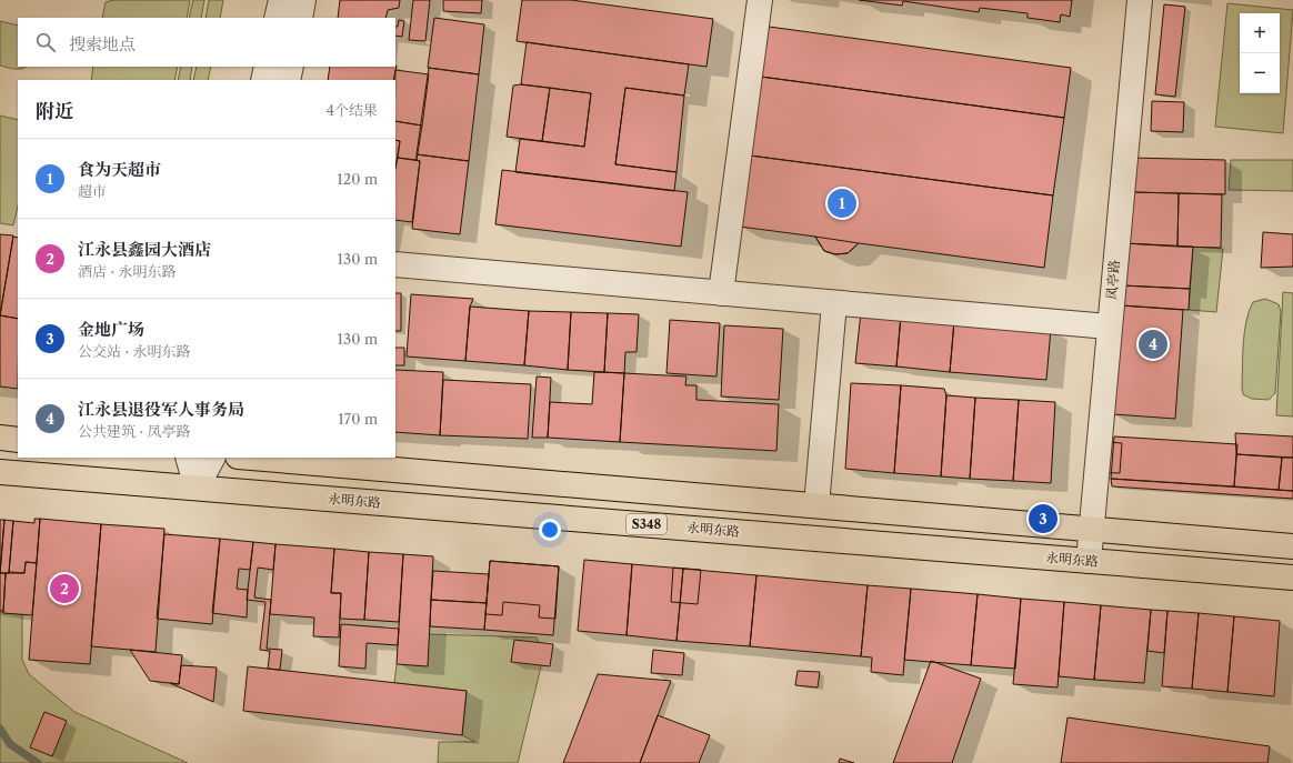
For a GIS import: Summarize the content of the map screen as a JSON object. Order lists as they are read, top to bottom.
{
  "streets": {
    "main road": ["永明东路", "S348"],
    "street": ["凤亭路"]
  },
  "crossings": [
    ["凤亭路", "永明东路"]
  ],
  "page": {
    "map_buttons": ["+", "−"],
    "search": "搜索地点",
    "heading": ["附近", "4个结果"],
    "list": [
      {
        "mark": "1",
        "name": "食为天超市",
        "note": "超市",
        "value": "120 m"
      },
      {
        "mark": "2",
        "name": "江永县鑫园大酒店",
        "note": "酒店 · 永明东路",
        "value": "130 m"
      },
      {
        "mark": "3",
        "name": "金地广场",
        "note": "公交站 · 永明东路",
        "value": "130 m"
      },
      {
        "mark": "4",
        "name": "江永县退役军人事务局",
        "note": "公共建筑 · 凤亭路",
        "value": "170 m"
      }
    ],
    "pins": [
      "1",
      "4",
      "3",
      "2"
    ]
  }
}
